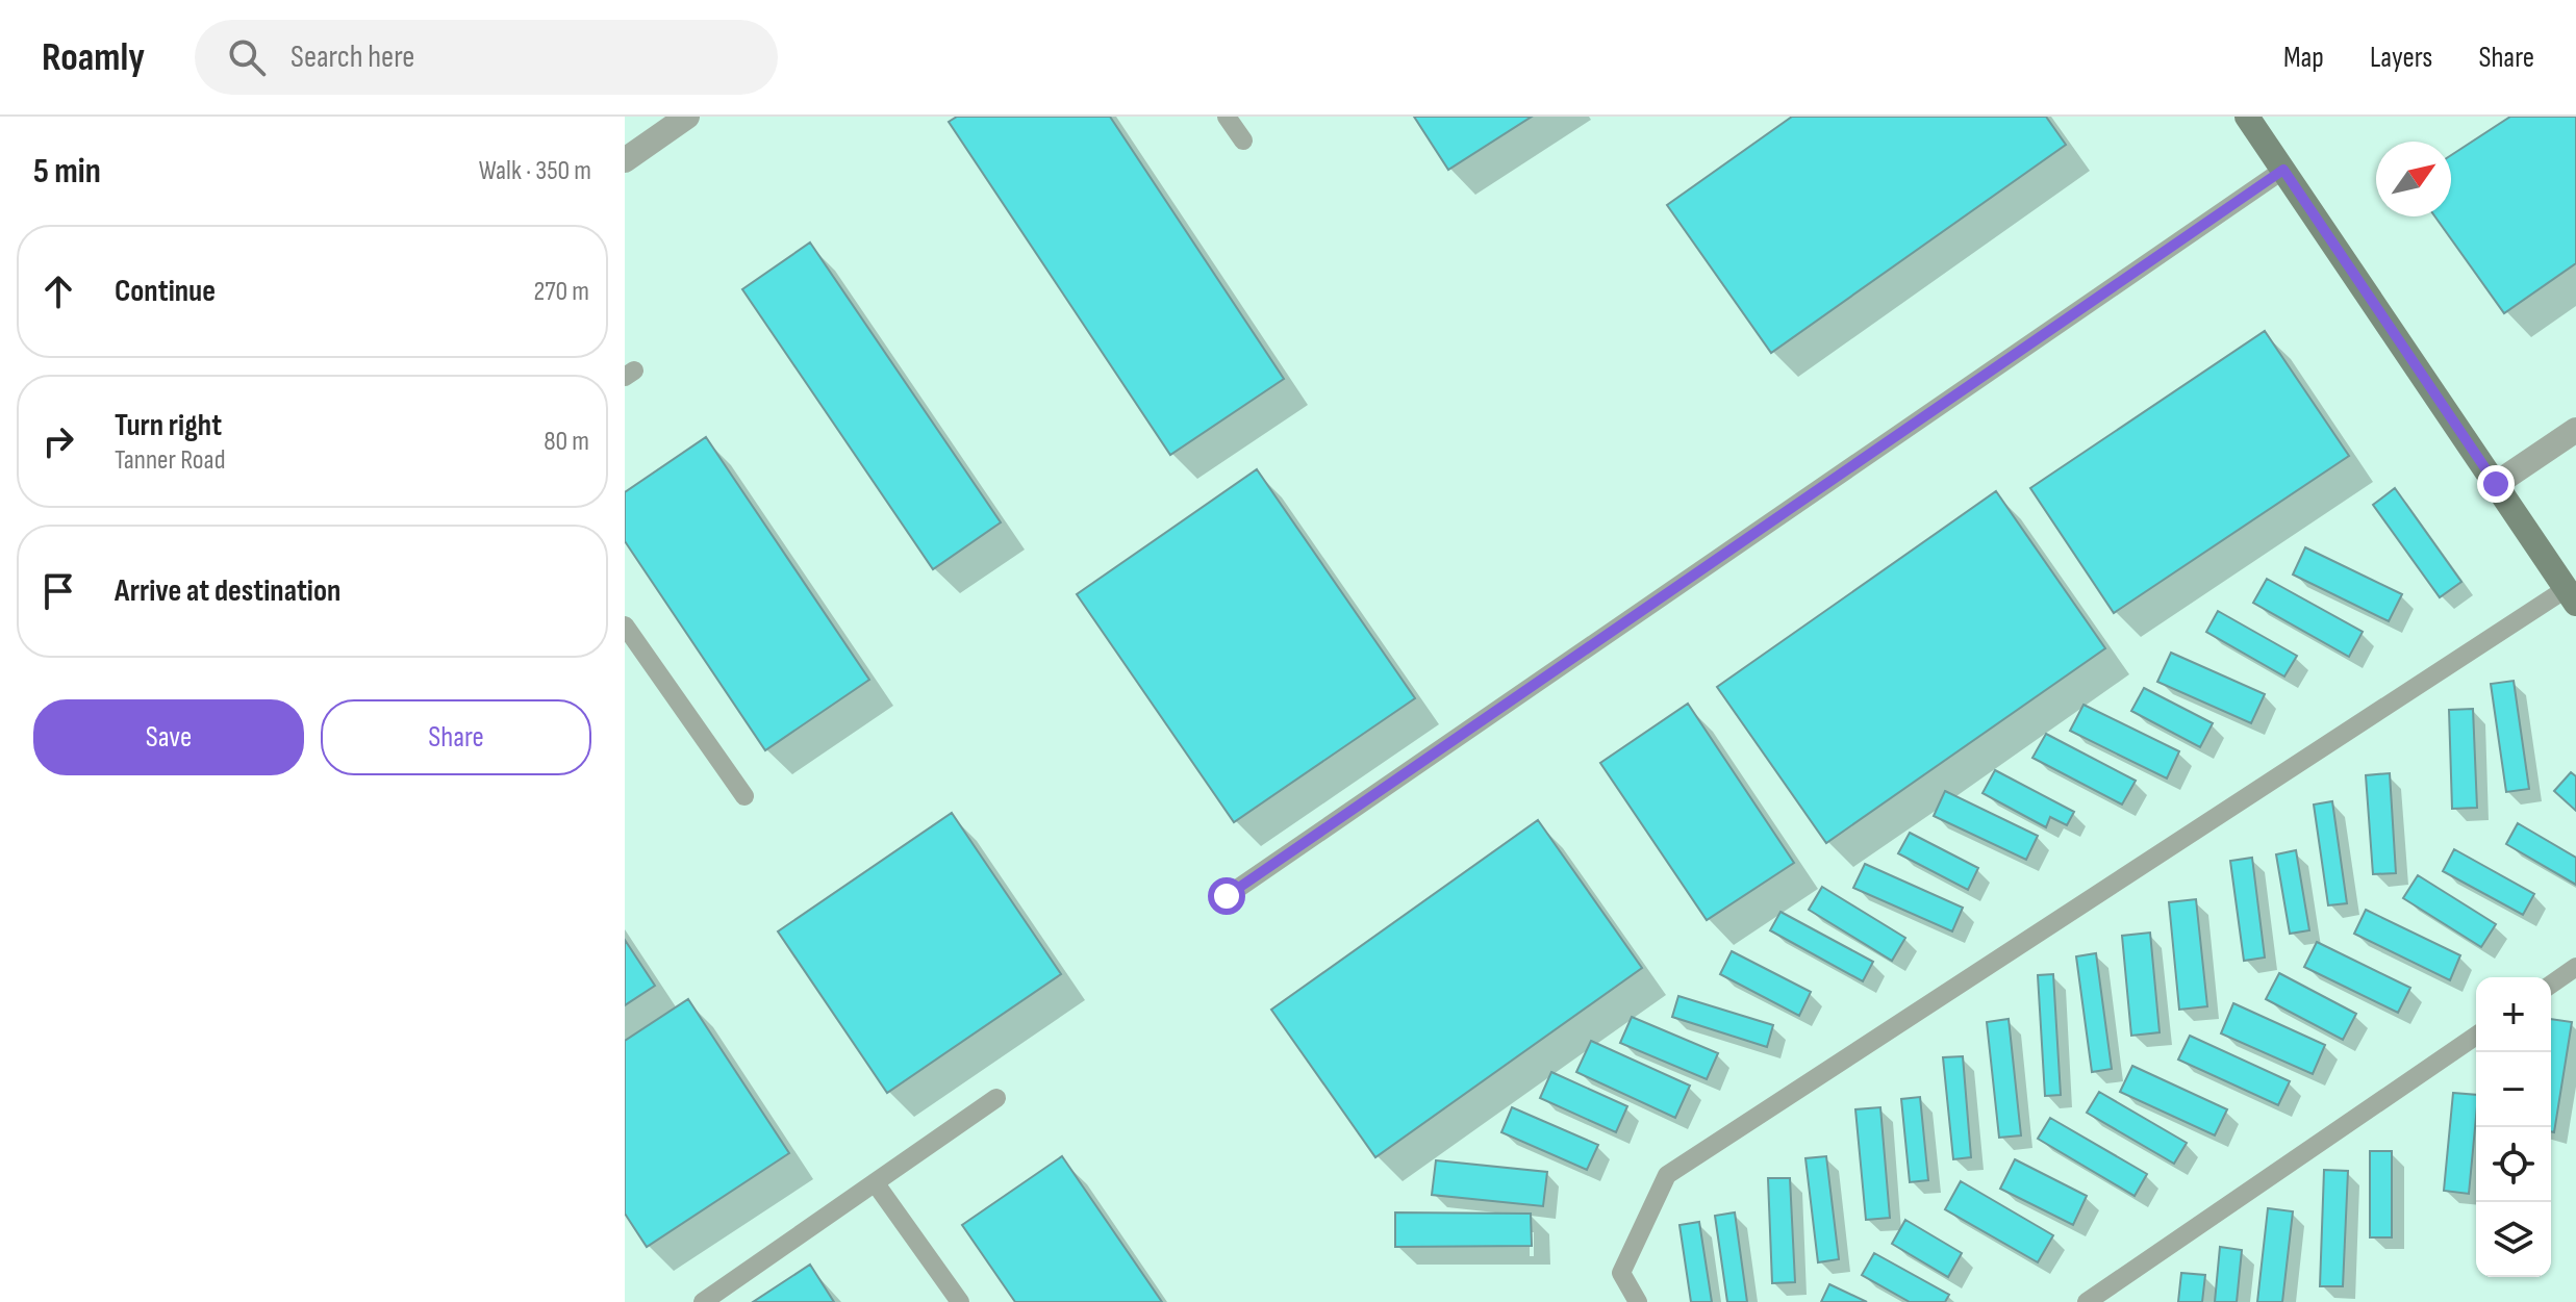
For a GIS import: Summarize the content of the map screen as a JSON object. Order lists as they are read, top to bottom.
{
  "north": "top right",
  "page": {
    "header": "Roamly",
    "search": "Search here",
    "nav": ["Map", "Layers", "Share"],
    "heading": ["5 min", "Walk · 350 m"],
    "list": [
      ["Continue", "270 m"],
      ["Turn right", "Tanner Road", "80 m"],
      "Arrive at destination"
    ],
    "buttons": ["Save", "Share"],
    "map_buttons": ["+", "−"]
  }
}
